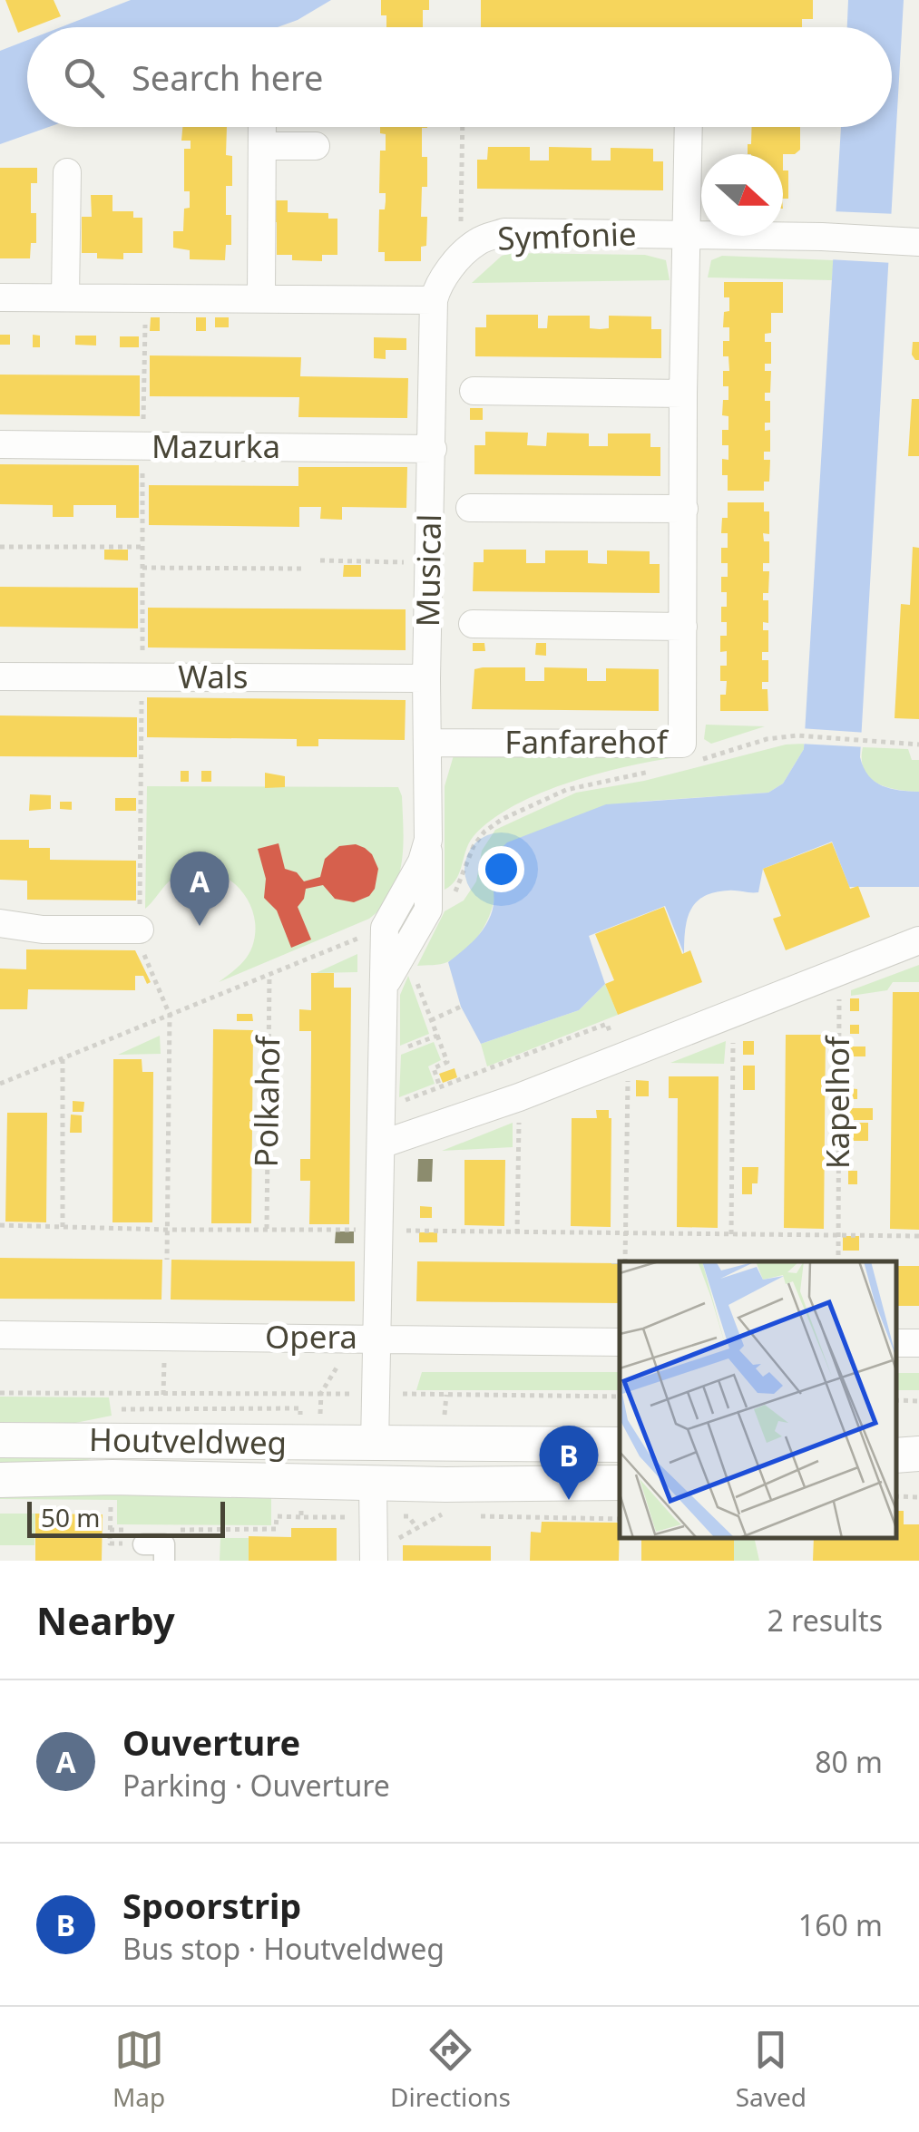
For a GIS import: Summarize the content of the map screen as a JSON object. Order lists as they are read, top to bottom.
{
  "streets": {
    "street": [
      "Symfonie",
      "Mazurka",
      "Musical",
      "Wals",
      "Fanfarehof",
      "Opera",
      "Houtveldweg"
    ],
    "path": ["Polkahof", "Kapelhof"]
  },
  "crossings": [
    ["Symfonie", "Musical"],
    ["Symfonie", "Fanfarehof"],
    ["Mazurka", "Musical"],
    ["Musical", "Wals"],
    ["Musical", "Fanfarehof"],
    ["Musical", "Opera"],
    ["Musical", "Houtveldweg"]
  ],
  "scale_bar": "50 m",
  "north": "right",
  "page": {
    "search": "Search here",
    "pins": ["A", "B"],
    "scale": "50 m",
    "heading": ["Nearby", "2 results"],
    "list": [
      {
        "mark": "A",
        "name": "Ouverture",
        "note": "Parking · Ouverture",
        "value": "80 m"
      },
      {
        "mark": "B",
        "name": "Spoorstrip",
        "note": "Bus stop · Houtveldweg",
        "value": "160 m"
      }
    ],
    "nav": ["Map", "Directions", "Saved"]
  }
}
